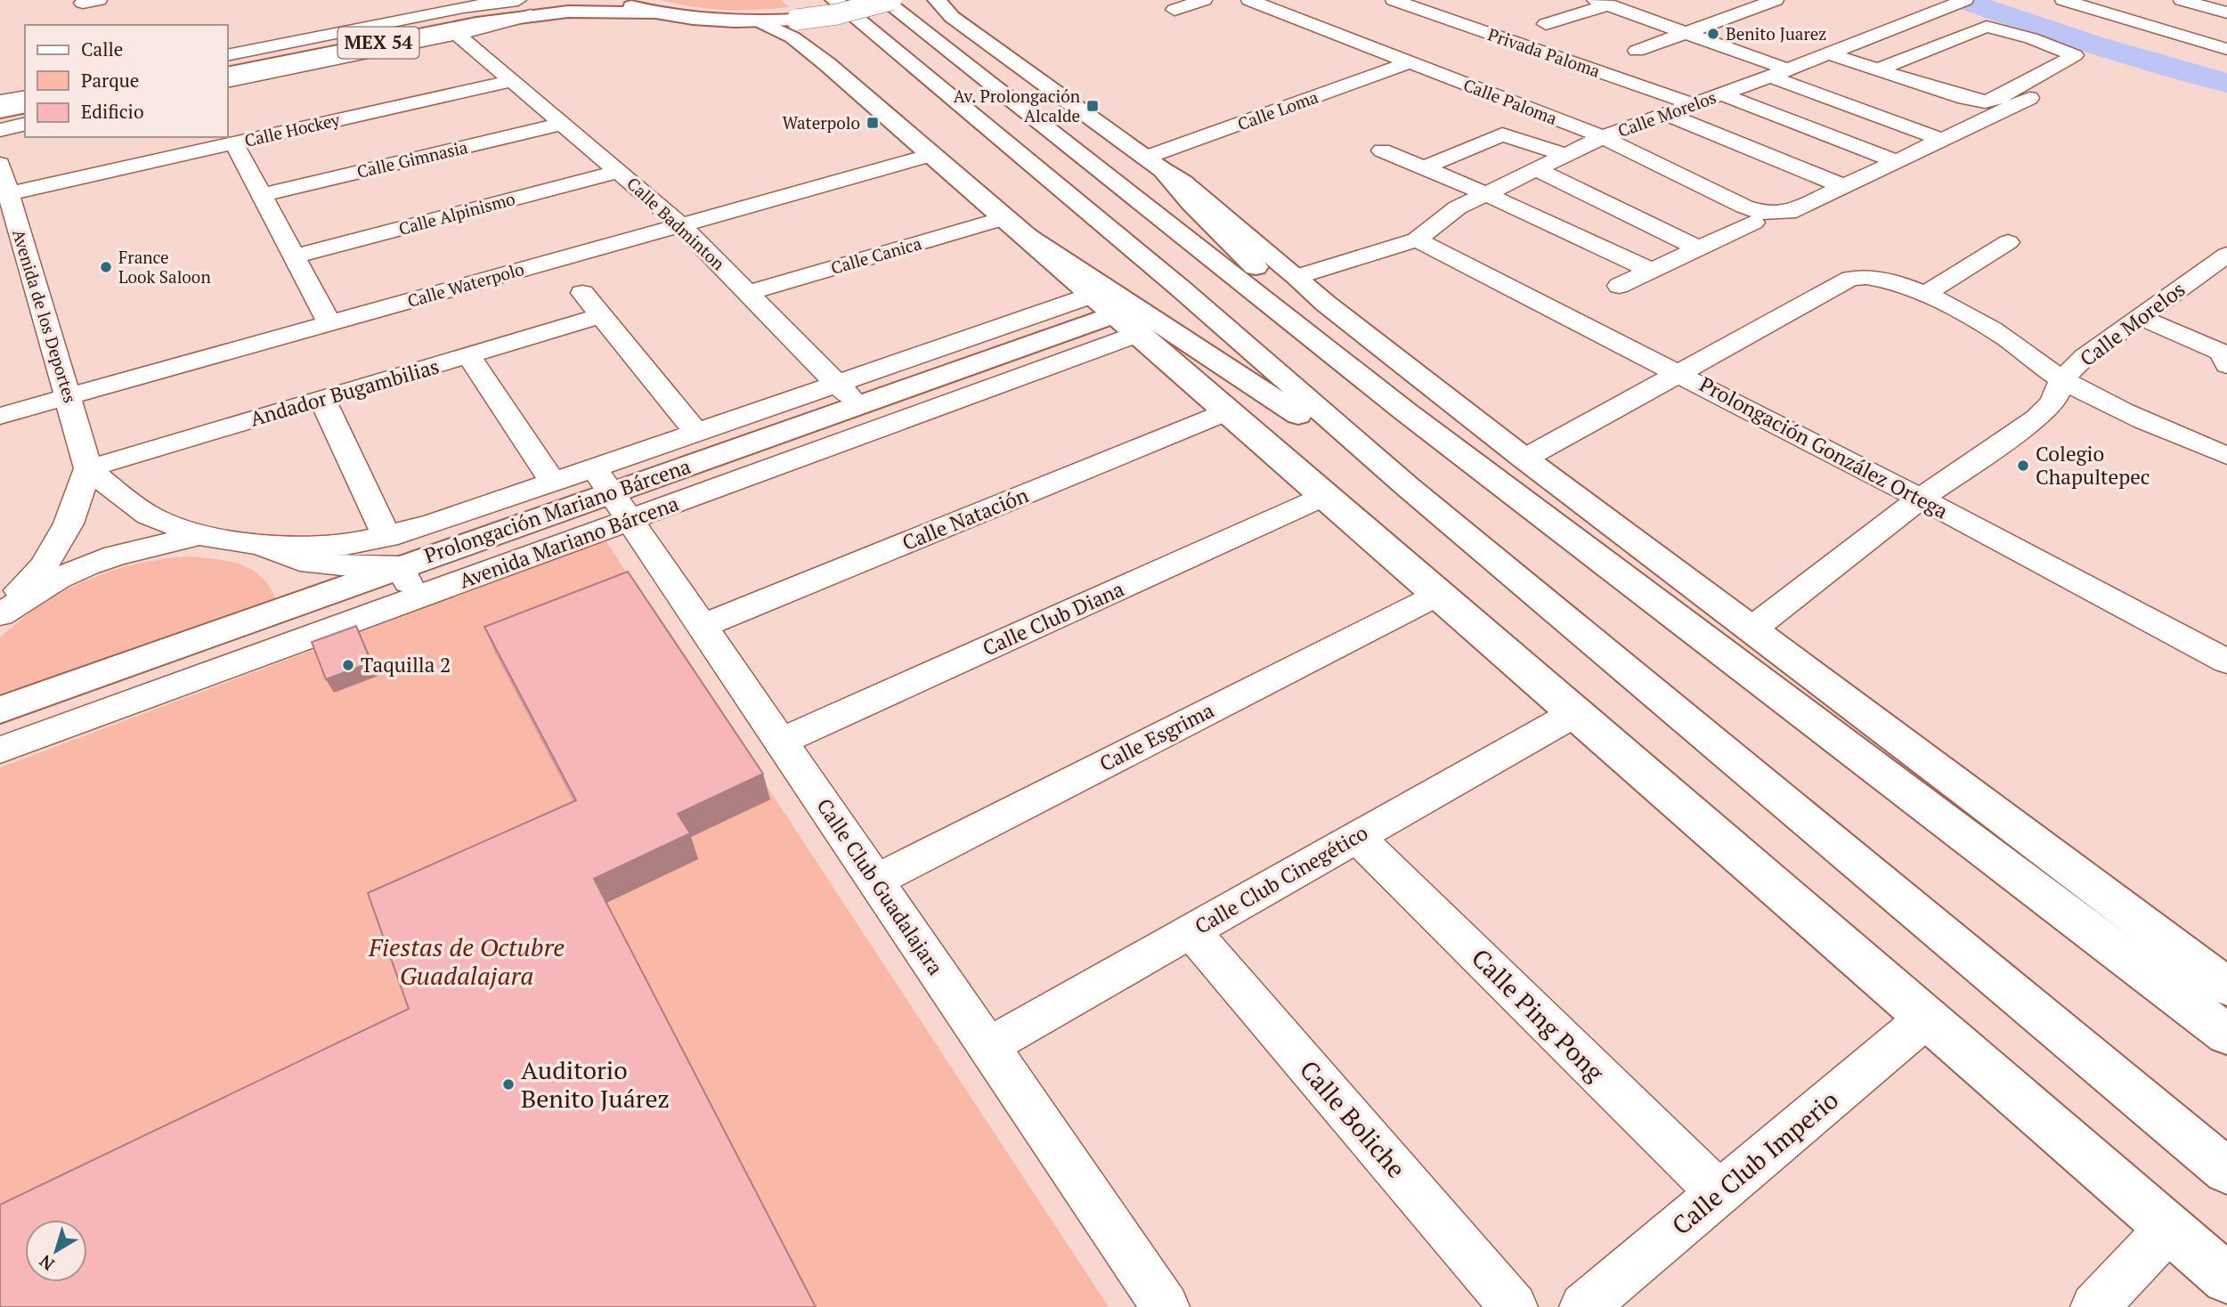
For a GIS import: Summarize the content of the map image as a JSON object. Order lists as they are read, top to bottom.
{
  "streets": {
    "main road": ["MEX 54", "Prolongación Mariano Bárcena"],
    "street": [
      "Privada Paloma",
      "Calle Paloma",
      "Calle Loma",
      "Calle Morelos",
      "Calle Hockey",
      "Calle Gimnasia",
      "Calle Alpinismo",
      "Calle Badminton",
      "Calle Canica",
      "Calle Waterpolo",
      "Avenida de los Deportes",
      "Andador Bugambilias",
      "Prolongación González Ortega",
      "Calle Natación",
      "Avenida Mariano Bárcena",
      "Calle Club Diana",
      "Calle Esgrima",
      "Calle Club Cinegético",
      "Calle Club Guadalajara",
      "Calle Ping Pong",
      "Calle Boliche",
      "Calle Club Imperio"
    ]
  },
  "crossings": [
    ["Privada Paloma", "Calle Morelos"],
    ["Calle Paloma", "Calle Loma"],
    ["Calle Paloma", "Calle Morelos"],
    ["Calle Morelos", "Prolongación González Ortega"],
    ["Calle Hockey", "Calle Badminton"],
    ["Calle Hockey", "Avenida de los Deportes"],
    ["Calle Gimnasia", "Calle Badminton"],
    ["Calle Alpinismo", "Calle Badminton"],
    ["Calle Badminton", "Calle Canica"],
    ["Calle Badminton", "Calle Waterpolo"],
    ["Calle Badminton", "Prolongación Mariano Bárcena"],
    ["Calle Badminton", "Avenida Mariano Bárcena"],
    ["Calle Waterpolo", "Avenida de los Deportes"],
    ["Avenida de los Deportes", "Andador Bugambilias"],
    ["Prolongación Mariano Bárcena", "Avenida Mariano Bárcena"],
    ["Prolongación Mariano Bárcena", "Calle Club Guadalajara"],
    ["Calle Natación", "Calle Club Guadalajara"],
    ["Avenida Mariano Bárcena", "Calle Club Guadalajara"],
    ["Calle Club Diana", "Calle Club Guadalajara"],
    ["Calle Esgrima", "Calle Club Guadalajara"],
    ["Calle Club Cinegético", "Calle Club Guadalajara"],
    ["Calle Club Cinegético", "Calle Ping Pong"],
    ["Calle Club Cinegético", "Calle Boliche"],
    ["Calle Ping Pong", "Calle Club Imperio"]
  ],
  "parks": ["Fiestas de Octubre Guadalajara"],
  "places": {
    "other": [
      "Benito Juarez",
      "France Look Saloon",
      "Colegio Chapultepec",
      "Taquilla 2",
      "Auditorio Benito Juárez"
    ],
    "transit": ["Av. Prolongación Alcalde", "Waterpolo"]
  },
  "legend": ["Calle", "Parque", "Edificio"],
  "north": "bottom left"
}
